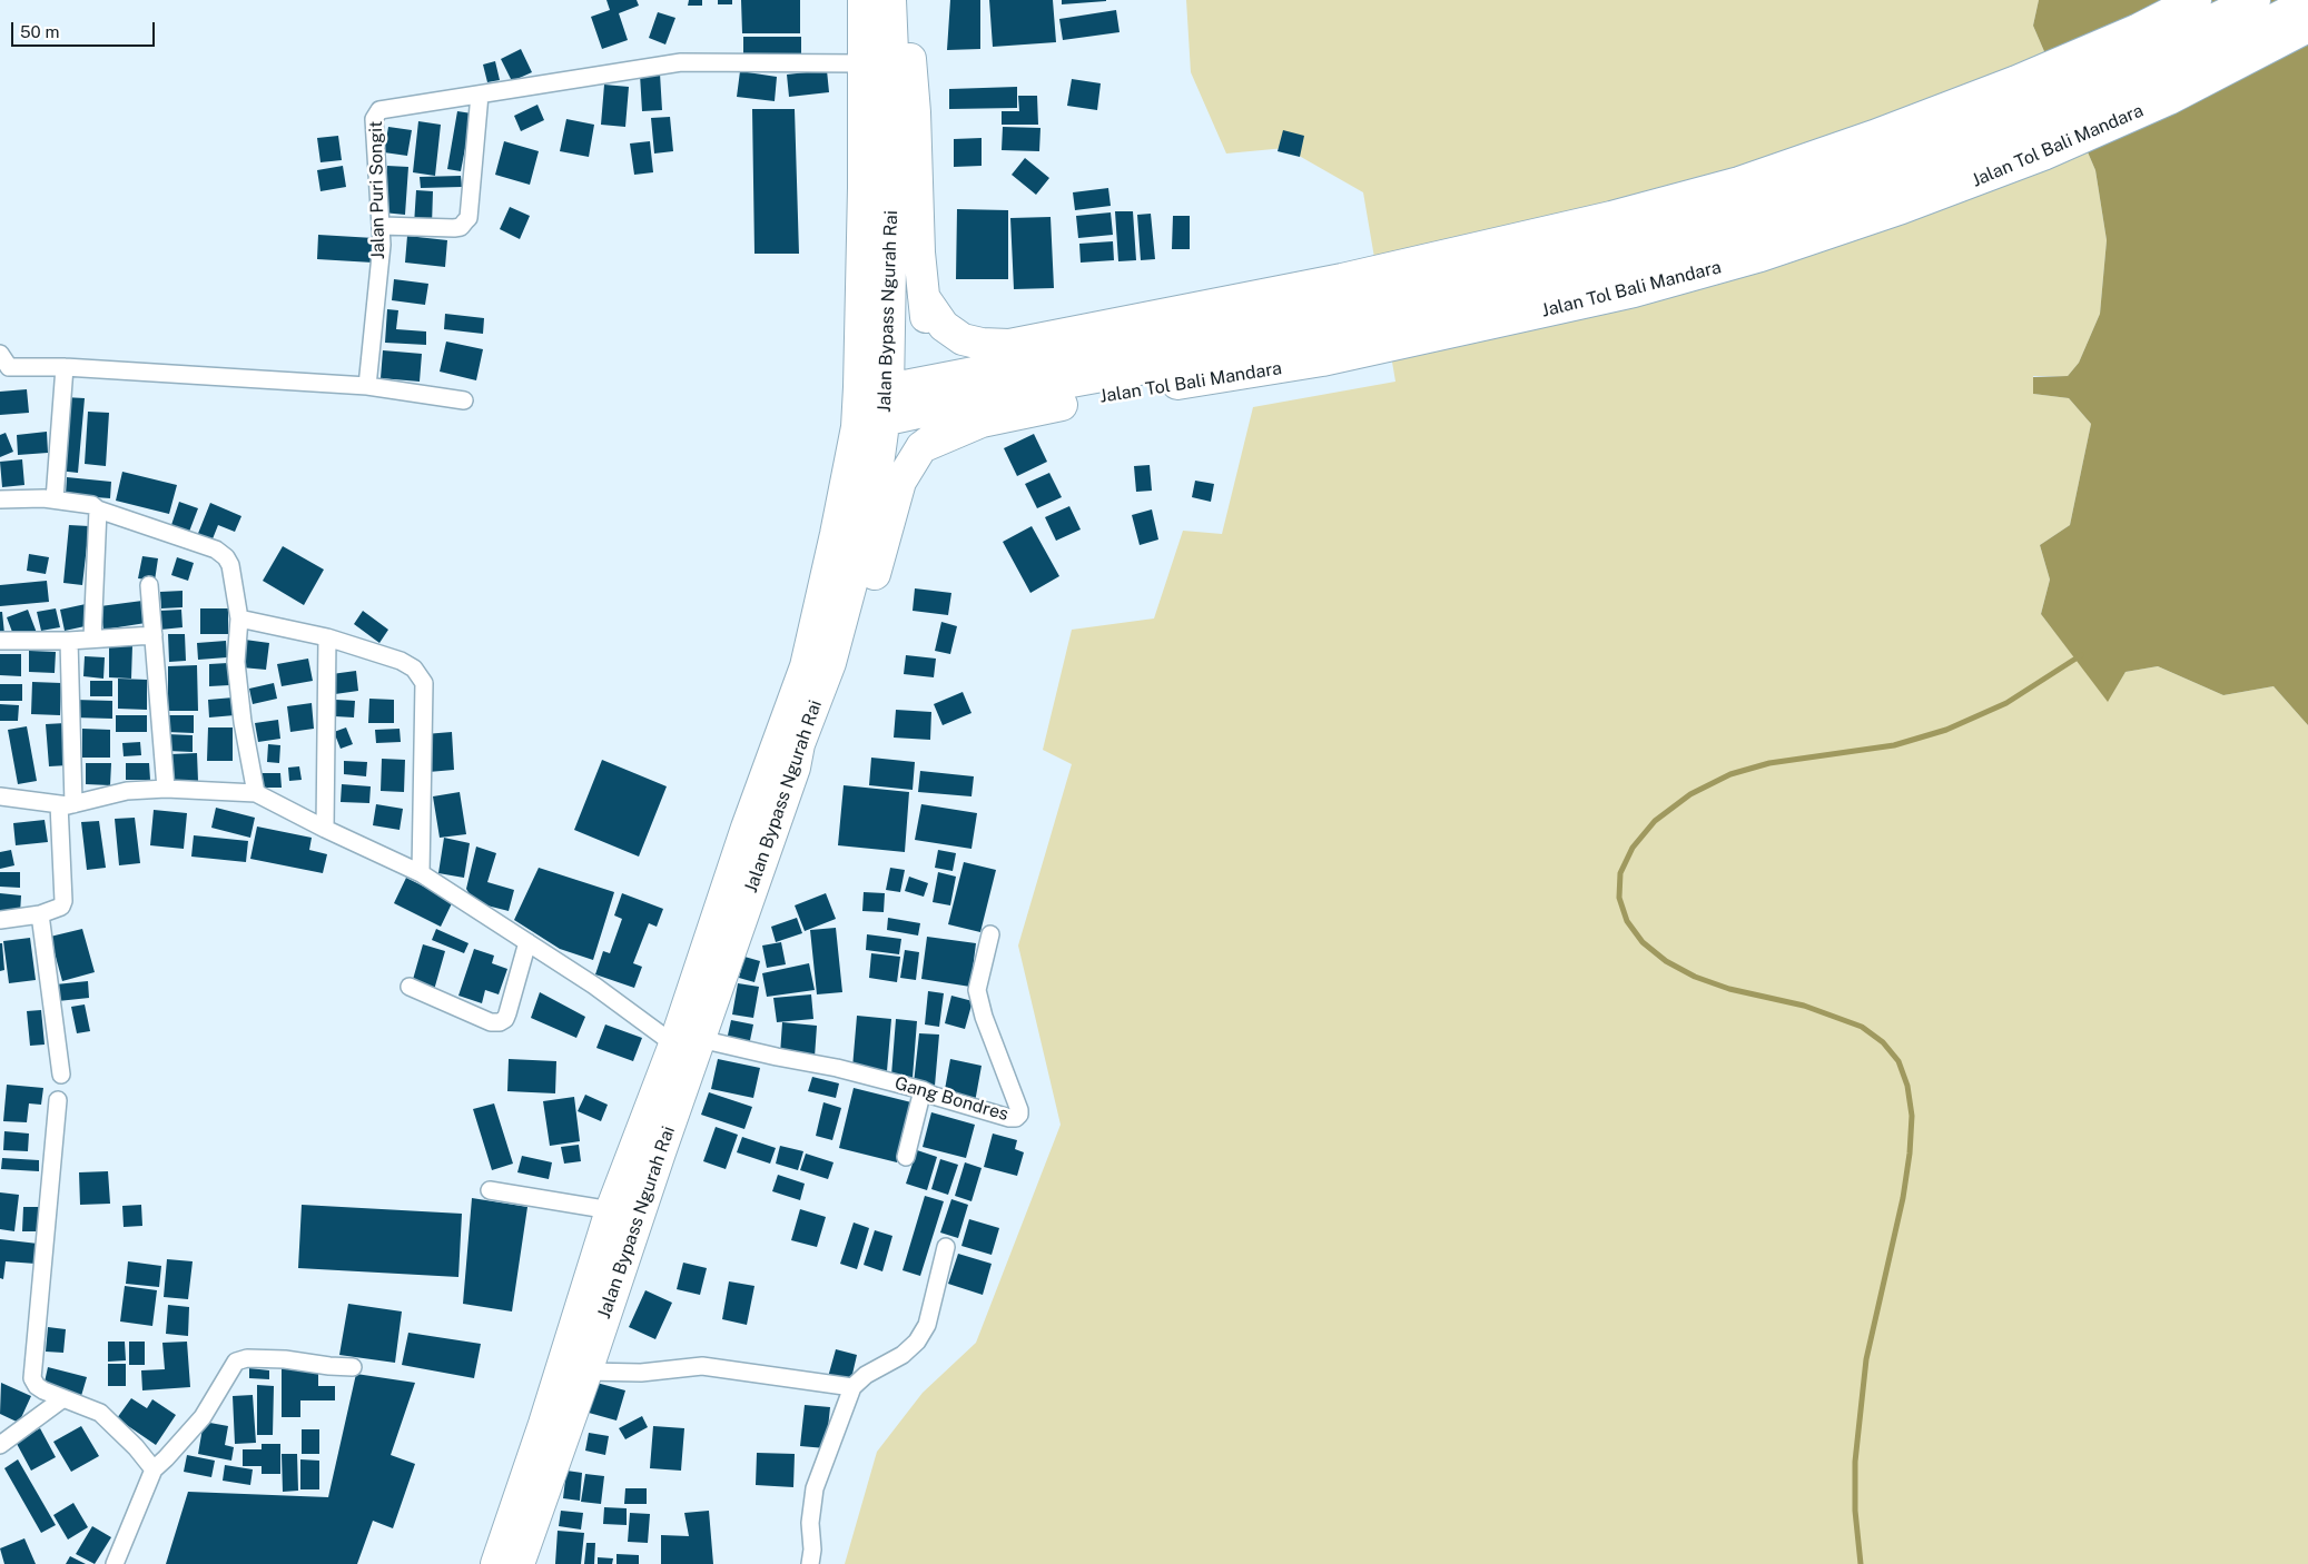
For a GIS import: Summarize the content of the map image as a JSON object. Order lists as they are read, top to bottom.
{
  "streets": {
    "highway": ["Jalan Tol Bali Mandara", "Jalan Bypass Ngurah Rai"],
    "street": ["Jalan Puri Songit", "Gang Bondres"]
  },
  "crossings": [
    ["Jalan Tol Bali Mandara", "Jalan Bypass Ngurah Rai"],
    ["Jalan Puri Songit", "Jalan Bypass Ngurah Rai"],
    ["Jalan Bypass Ngurah Rai", "Gang Bondres"]
  ],
  "scale_bar": "50 m"
}
